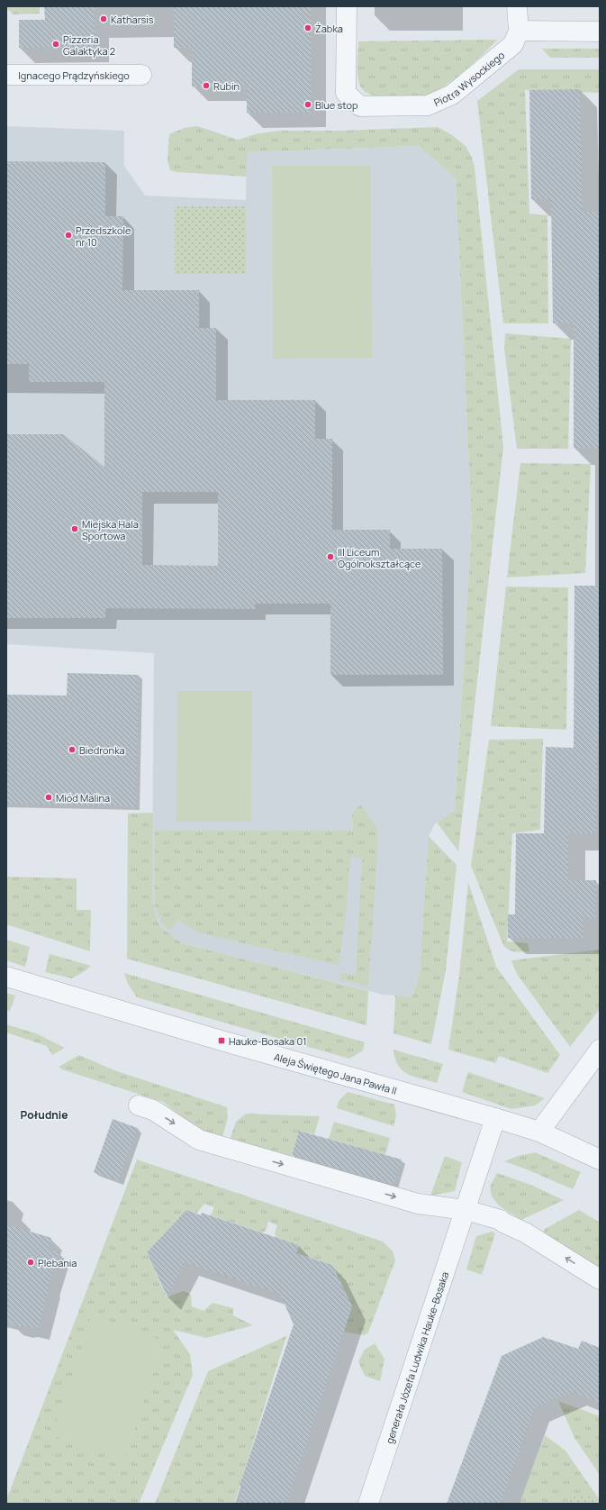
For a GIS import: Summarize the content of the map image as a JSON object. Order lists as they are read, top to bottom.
{
  "streets": {
    "street": [
      "Ignacego Prądzyńskiego",
      "Piotra Wysockiego",
      "Aleja Świętego Jana Pawła II",
      "generała Józefa Ludwika Hauke-Bosaka"
    ]
  },
  "crossings": [
    ["Aleja Świętego Jana Pawła II", "generała Józefa Ludwika Hauke-Bosaka"]
  ],
  "districts": ["Południe"],
  "places": {
    "other": [
      "Katharsis",
      "Żabka",
      "Pizzeria Galaktyka 2",
      "Rubin",
      "Blue stop",
      "Przedszkole nr 10",
      "Miejska Hala Sportowa",
      "III Liceum Ogólnokształcące",
      "Biedronka",
      "Miód Malina",
      "Plebania"
    ],
    "transit": ["Hauke-Bosaka 01"]
  }
}
